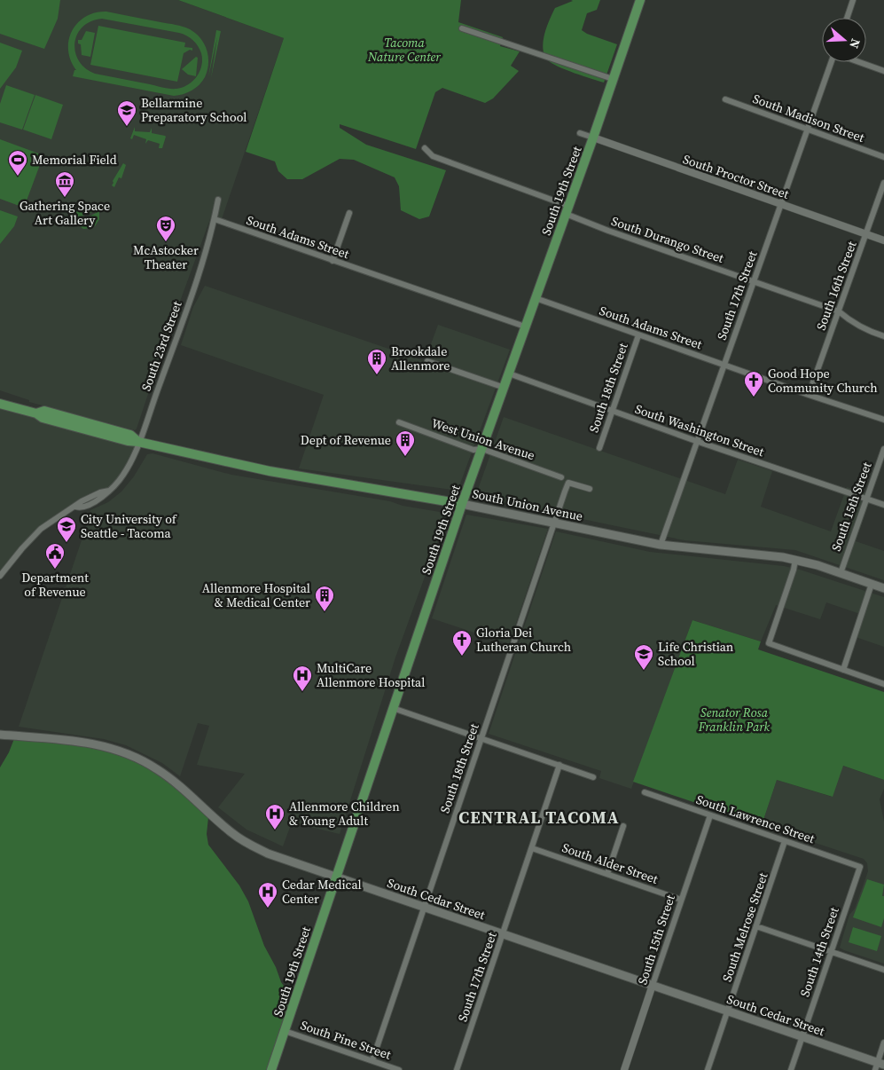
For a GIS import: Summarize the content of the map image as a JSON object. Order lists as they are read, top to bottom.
{
  "streets": {
    "main road": ["South 19th Street", "South Union Avenue", "South Cedar Street"],
    "street": [
      "South Madison Street",
      "South Proctor Street",
      "South Adams Street",
      "South Durango Street",
      "South 16th Street",
      "South 17th Street",
      "South 23rd Street",
      "South 18th Street",
      "South Washington Street",
      "West Union Avenue",
      "South 15th Street",
      "South Lawrence Street",
      "South Alder Street",
      "South Melrose Street",
      "South 14th Street",
      "South Pine Street"
    ]
  },
  "crossings": [
    ["South Madison Street", "South 17th Street"],
    ["South Proctor Street", "South 19th Street"],
    ["South Proctor Street", "South 16th Street"],
    ["South Proctor Street", "South 17th Street"],
    ["South 19th Street", "South Adams Street"],
    ["South 19th Street", "South Durango Street"],
    ["South 19th Street", "South Washington Street"],
    ["South 19th Street", "West Union Avenue"],
    ["South 19th Street", "South Union Avenue"],
    ["South 19th Street", "South Cedar Street"],
    ["South 19th Street", "South Pine Street"],
    ["South Adams Street", "South 16th Street"],
    ["South Adams Street", "South 17th Street"],
    ["South Adams Street", "South 23rd Street"],
    ["South Adams Street", "South 18th Street"],
    ["South Durango Street", "South 16th Street"],
    ["South Durango Street", "South 17th Street"],
    ["South 17th Street", "South Washington Street"],
    ["South 17th Street", "South Union Avenue"],
    ["South 17th Street", "South Alder Street"],
    ["South 17th Street", "South Cedar Street"],
    ["South 23rd Street", "South Union Avenue"],
    ["South 18th Street", "South Washington Street"],
    ["South 18th Street", "South Union Avenue"],
    ["South 18th Street", "South Cedar Street"],
    ["South 18th Street", "South Pine Street"],
    ["South Washington Street", "South 15th Street"],
    ["South Union Avenue", "South 15th Street"],
    ["South 15th Street", "South Lawrence Street"],
    ["South 15th Street", "South Alder Street"],
    ["South 15th Street", "South Cedar Street"],
    ["South Lawrence Street", "South Melrose Street"],
    ["South Lawrence Street", "South 14th Street"],
    ["South Cedar Street", "South Melrose Street"],
    ["South Cedar Street", "South 14th Street"]
  ],
  "districts": ["CENTRAL TACOMA"],
  "parks": ["Tacoma Nature Center", "Senator Rosa Franklin Park"],
  "places": {
    "school or university": ["Bellarmine Preparatory School", "City University of Seattle - Tacoma", "Life Christian School"],
    "sports": ["Memorial Field"],
    "museum": ["Gathering Space Art Gallery"],
    "theatre": ["McAstocker Theater"],
    "building": ["Brookdale Allenmore", "Dept of Revenue", "Allenmore Hospital & Medical Center"],
    "church": ["Good Hope Community Church", "Gloria Dei Lutheran Church"],
    "public building": ["Department of Revenue"],
    "hospital": ["MultiCare Allenmore Hospital", "Allenmore Children & Young Adult", "Cedar Medical Center"]
  },
  "north": "right"
}
